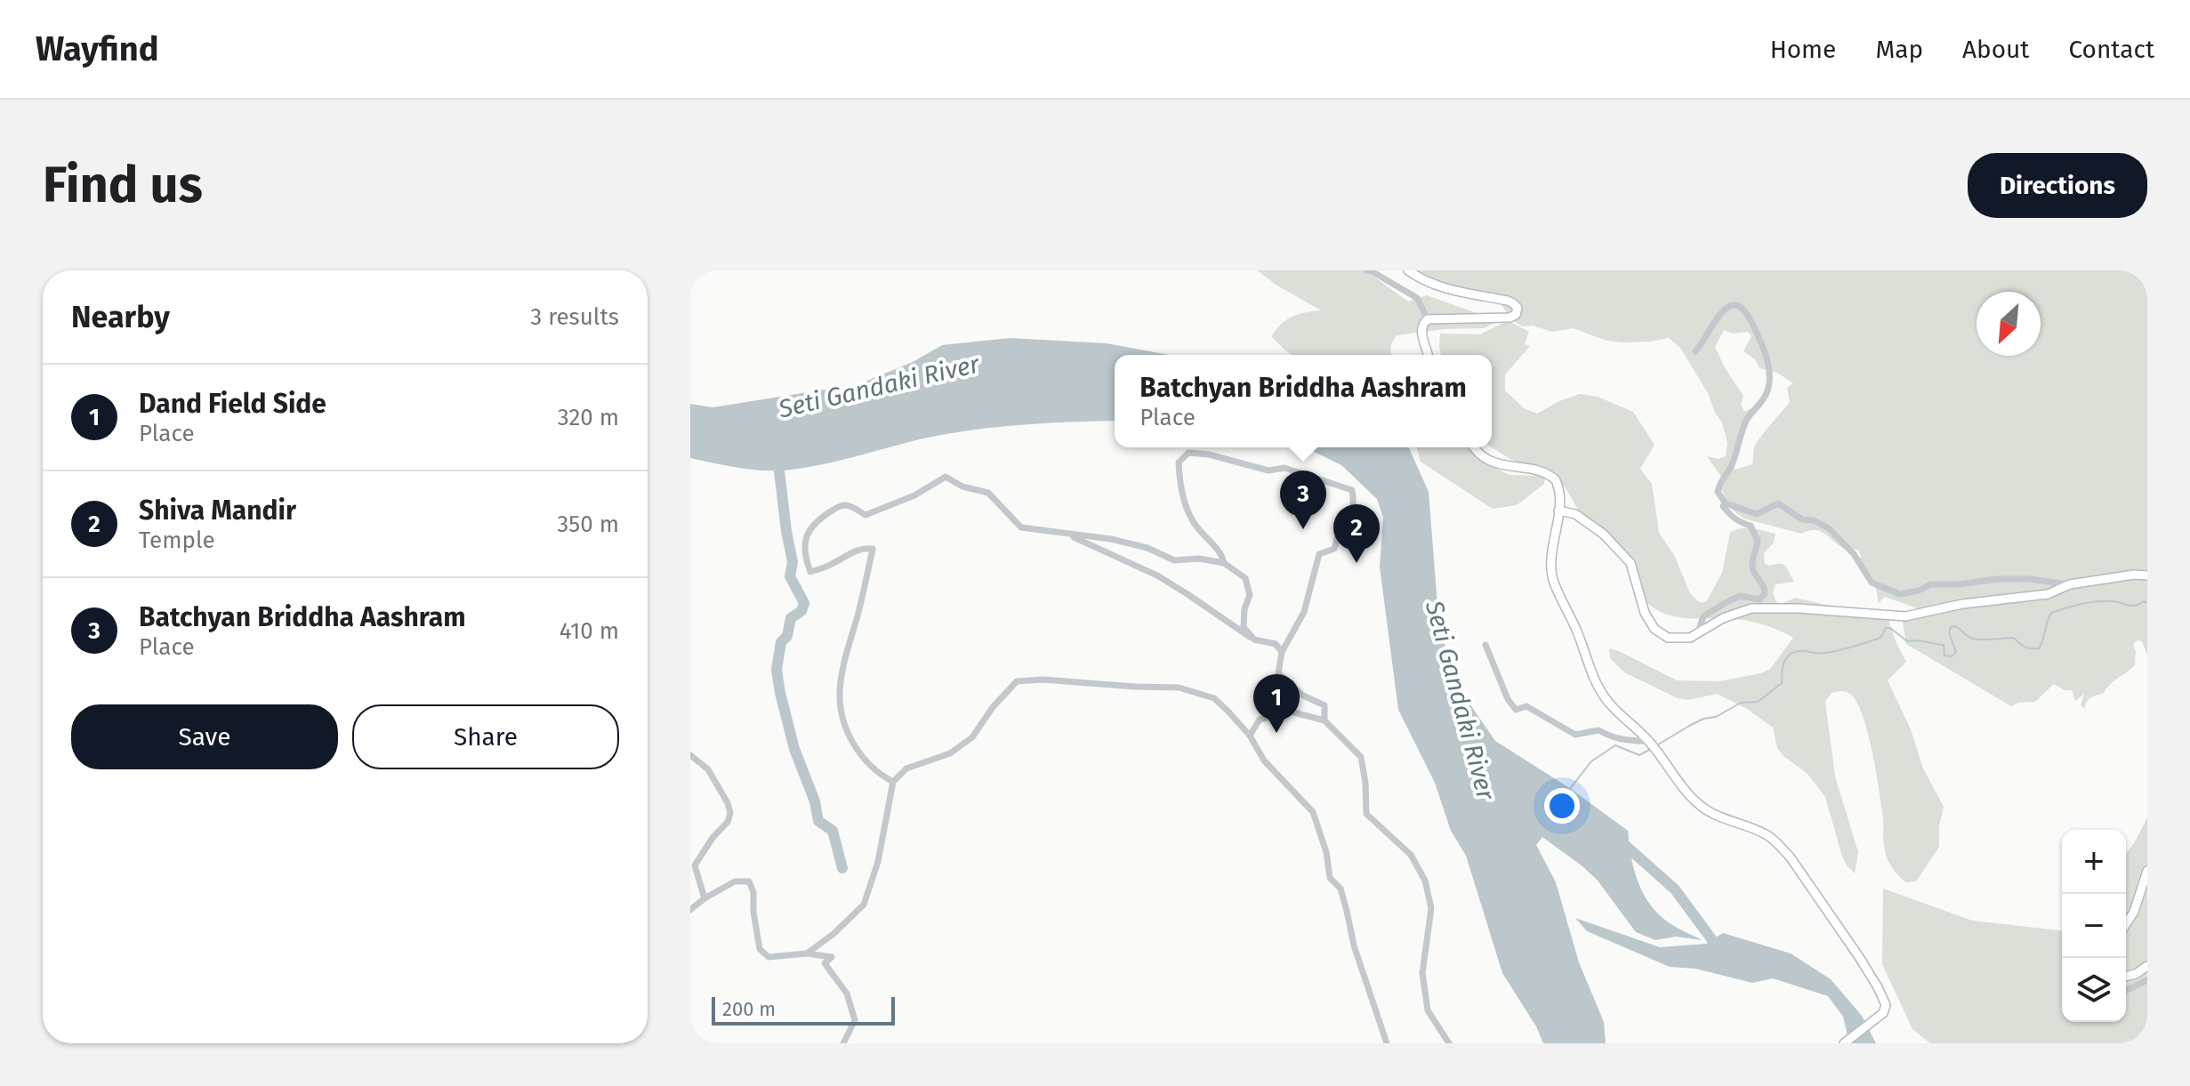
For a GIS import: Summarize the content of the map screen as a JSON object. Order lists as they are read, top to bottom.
{
  "water": ["Seti Gandaki River"],
  "scale_bar": "200 m",
  "north": "bottom left",
  "page": {
    "header": "Wayfind",
    "nav": [
      "Home",
      "Map",
      "About",
      "Contact"
    ],
    "buttons": [
      "Directions",
      ["Save", "Share"]
    ],
    "title": "Find us",
    "heading": ["Nearby", "3 results"],
    "popup": ["Batchyan Briddha Aashram", "Place"],
    "list": [
      {
        "mark": "1",
        "name": "Dand Field Side",
        "note": "Place",
        "value": "320 m"
      },
      {
        "mark": "2",
        "name": "Shiva Mandir",
        "note": "Temple",
        "value": "350 m"
      },
      {
        "mark": "3",
        "name": "Batchyan Briddha Aashram",
        "note": "Place",
        "value": "410 m"
      }
    ],
    "pins": ["3", "2", "1"],
    "map_buttons": ["+", "−"],
    "scale": "200 m"
  }
}
